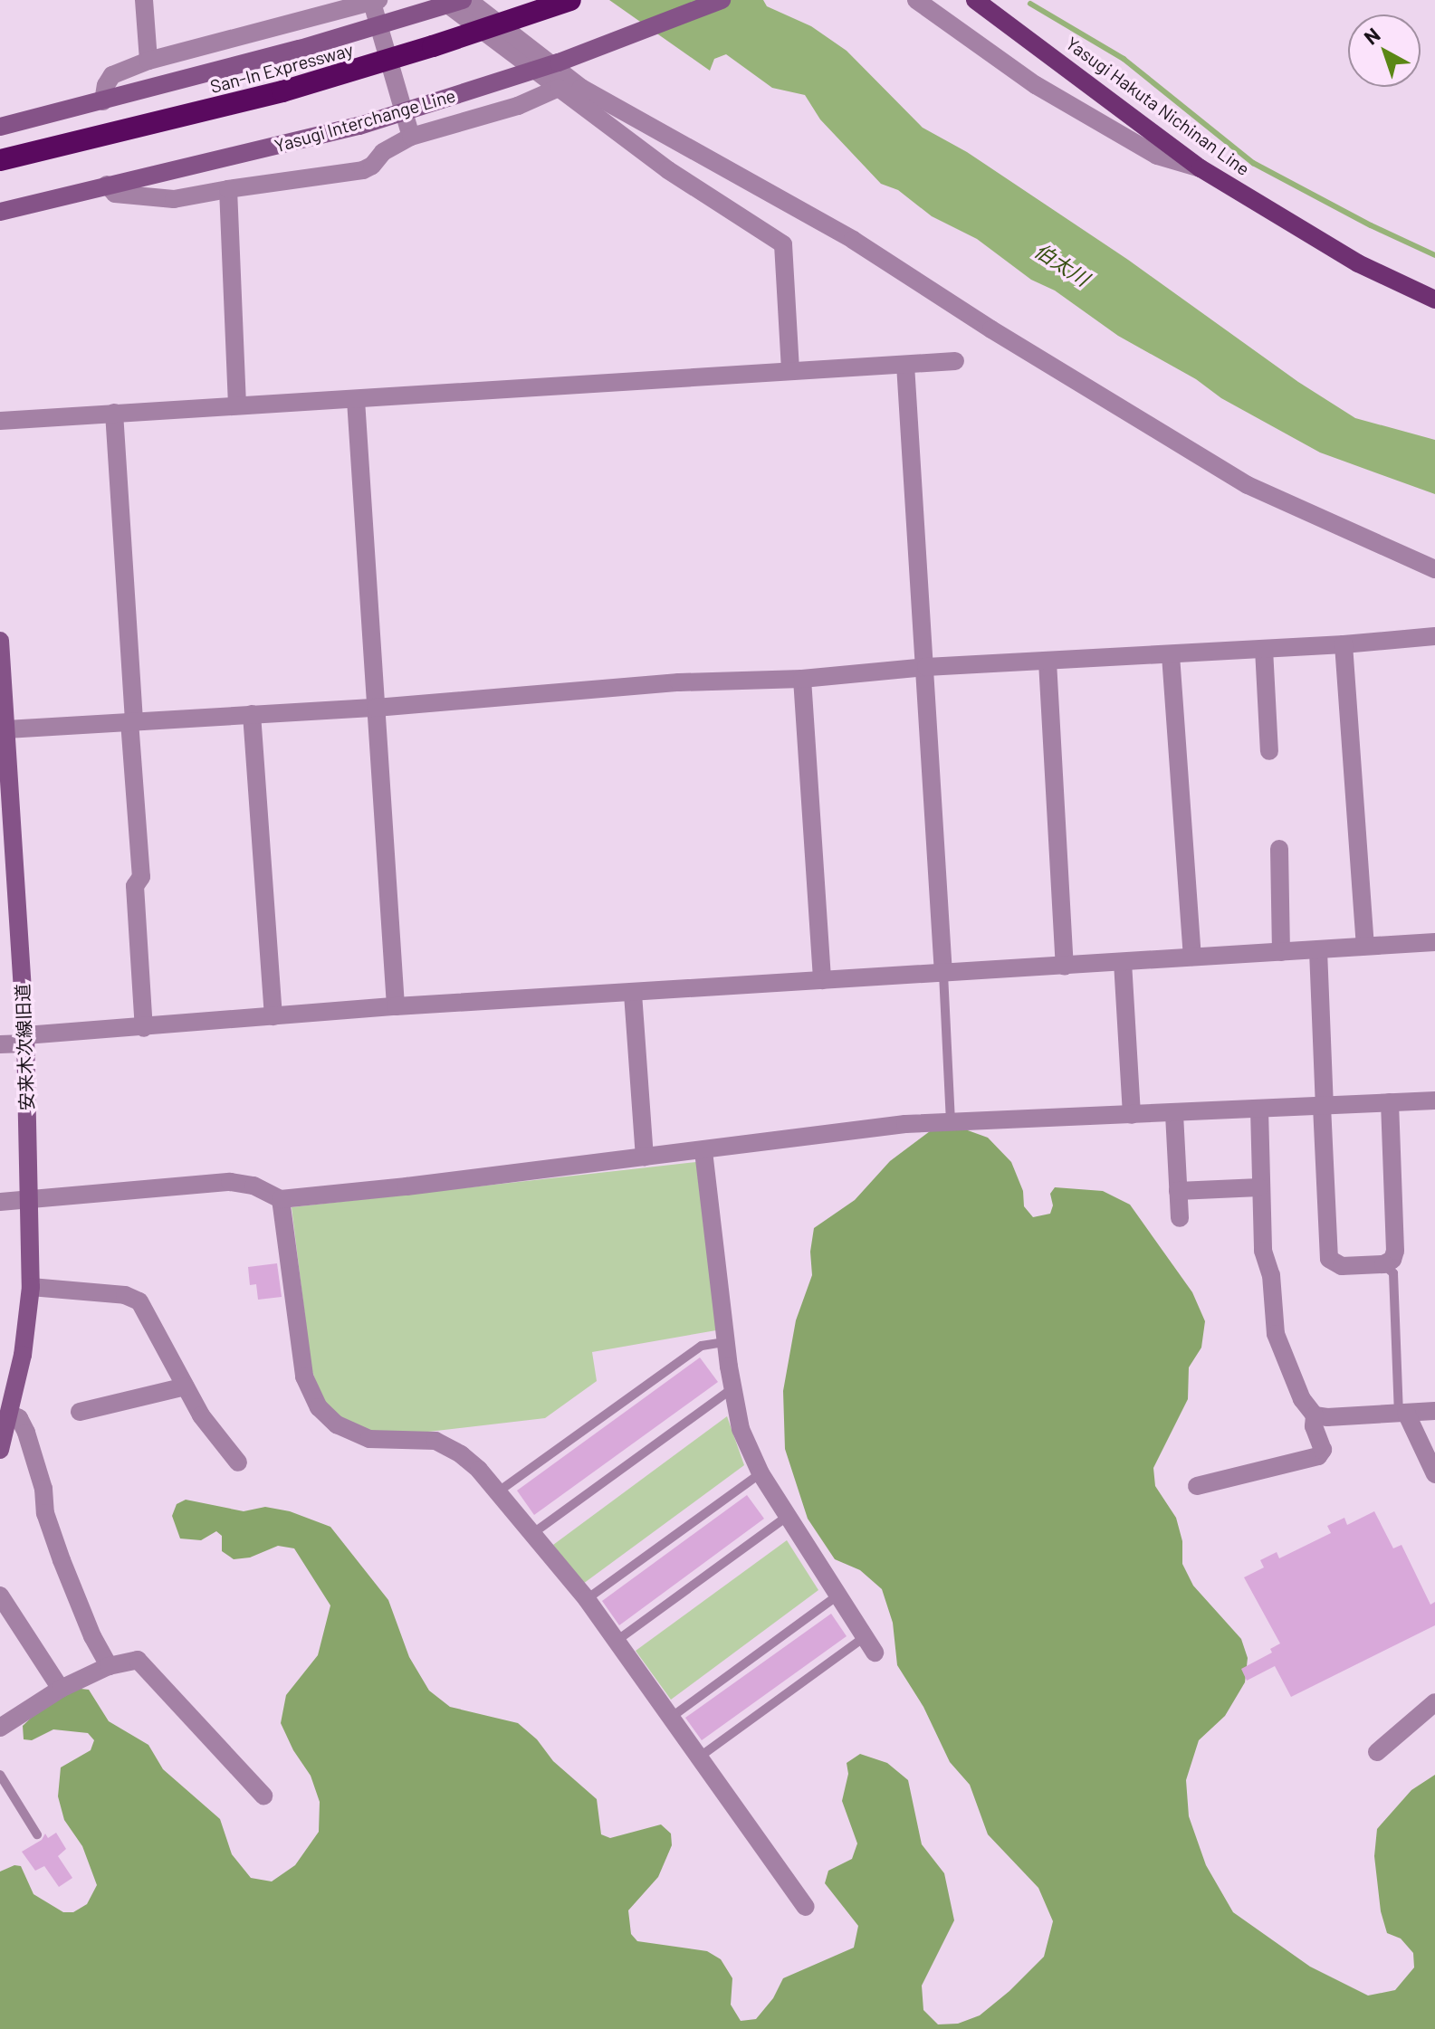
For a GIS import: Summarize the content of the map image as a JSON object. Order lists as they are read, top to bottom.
{
  "streets": {
    "highway": ["San-In Expressway"],
    "main road": ["Yasugi Hakuta Nichinan Line", "Yasugi Interchange Line", "安来木次線旧道"]
  },
  "water": ["伯太川"],
  "north": "top left"
}
